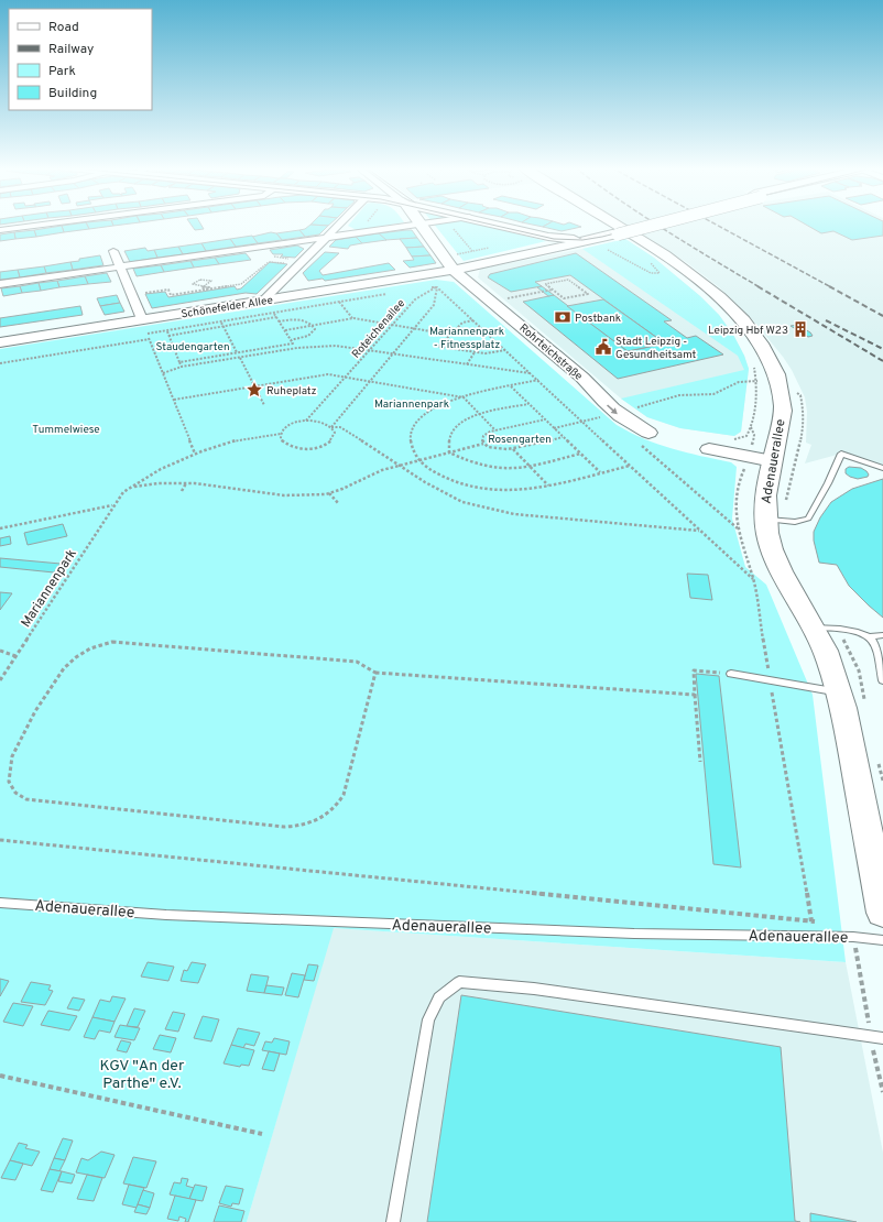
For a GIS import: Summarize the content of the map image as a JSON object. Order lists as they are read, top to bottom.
{
  "streets": {
    "main road": ["Schönefelder Allee", "Rohrteichstraße", "Adenauerallee"],
    "path": ["Roteichenallee", "Mariannenpark"]
  },
  "crossings": [
    ["Schönefelder Allee", "Rohrteichstraße"],
    ["Roteichenallee", "Mariannenpark"]
  ],
  "one_way": ["Rohrteichstraße"],
  "parks": [
    "Mariannenpark - Fitnessplatz",
    "Staudengarten",
    "Mariannenpark",
    "Tummelwiese",
    "Rosengarten",
    "KGV \"An der Parthe\" e.V."
  ],
  "places": {
    "bank": ["Postbank"],
    "building": ["Leipzig Hbf W23"],
    "public building": ["Stadt Leipzig - Gesundheitsamt"],
    "place": ["Ruheplatz"]
  },
  "legend": [
    "Road",
    "Railway",
    "Park",
    "Building"
  ]
}
